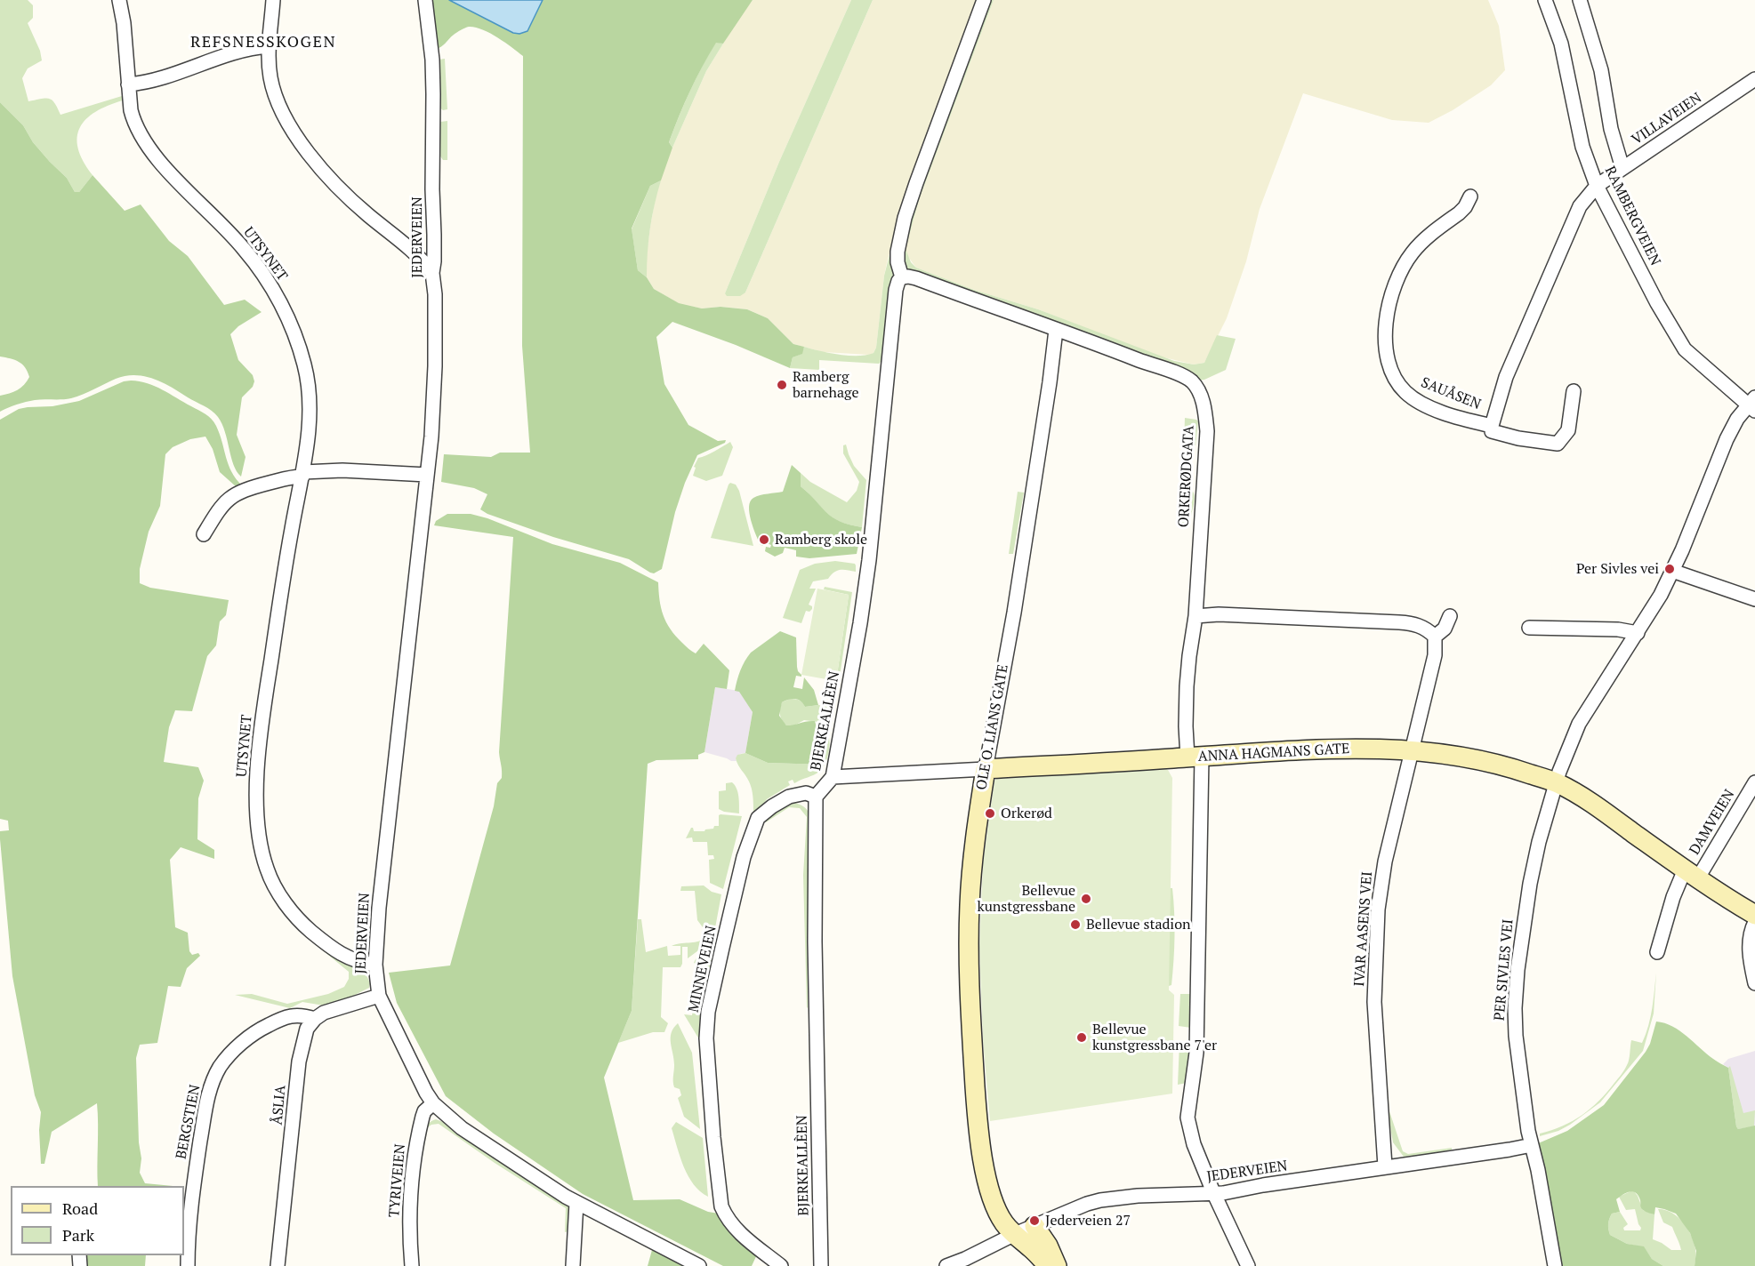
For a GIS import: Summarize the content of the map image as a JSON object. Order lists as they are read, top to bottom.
{
  "streets": {
    "street": [
      "VILLAVEIEN",
      "RAMBERGVEIEN",
      "JEDERVEIEN",
      "UTSYNET",
      "SAUÅSEN",
      "ORKERØDGATA",
      "BJERKEALLÈEN",
      "OLE O. LIANS GATE",
      "ANNA HAGMANS GATE",
      "DAMVEIEN",
      "IVAR AASENS VEI",
      "MINNEVEIEN",
      "PER SIVLES VEI",
      "ÅSLIA",
      "BERGSTIEN",
      "TYRIVEIEN"
    ]
  },
  "crossings": [
    ["VILLAVEIEN", "RAMBERGVEIEN"],
    ["VILLAVEIEN", "SAUÅSEN"],
    ["RAMBERGVEIEN", "SAUÅSEN"],
    ["RAMBERGVEIEN", "PER SIVLES VEI"],
    ["JEDERVEIEN", "UTSYNET"],
    ["JEDERVEIEN", "ORKERØDGATA"],
    ["JEDERVEIEN", "OLE O. LIANS GATE"],
    ["JEDERVEIEN", "IVAR AASENS VEI"],
    ["JEDERVEIEN", "PER SIVLES VEI"],
    ["JEDERVEIEN", "TYRIVEIEN"],
    ["ORKERØDGATA", "BJERKEALLÈEN"],
    ["ORKERØDGATA", "OLE O. LIANS GATE"],
    ["ORKERØDGATA", "ANNA HAGMANS GATE"],
    ["BJERKEALLÈEN", "ANNA HAGMANS GATE"],
    ["BJERKEALLÈEN", "MINNEVEIEN"],
    ["OLE O. LIANS GATE", "ANNA HAGMANS GATE"],
    ["ANNA HAGMANS GATE", "DAMVEIEN"],
    ["ANNA HAGMANS GATE", "IVAR AASENS VEI"],
    ["ANNA HAGMANS GATE", "PER SIVLES VEI"],
    ["ÅSLIA", "BERGSTIEN"]
  ],
  "districts": ["REFSNESSKOGEN"],
  "places": [
    "Ramberg barnehage",
    "Ramberg skole",
    "Per Sivles vei",
    "Orkerød",
    "Bellevue kunstgressbane",
    "Bellevue stadion",
    "Bellevue kunstgressbane 7'er",
    "Jederveien 27"
  ],
  "legend": ["Road", "Park"]
}
